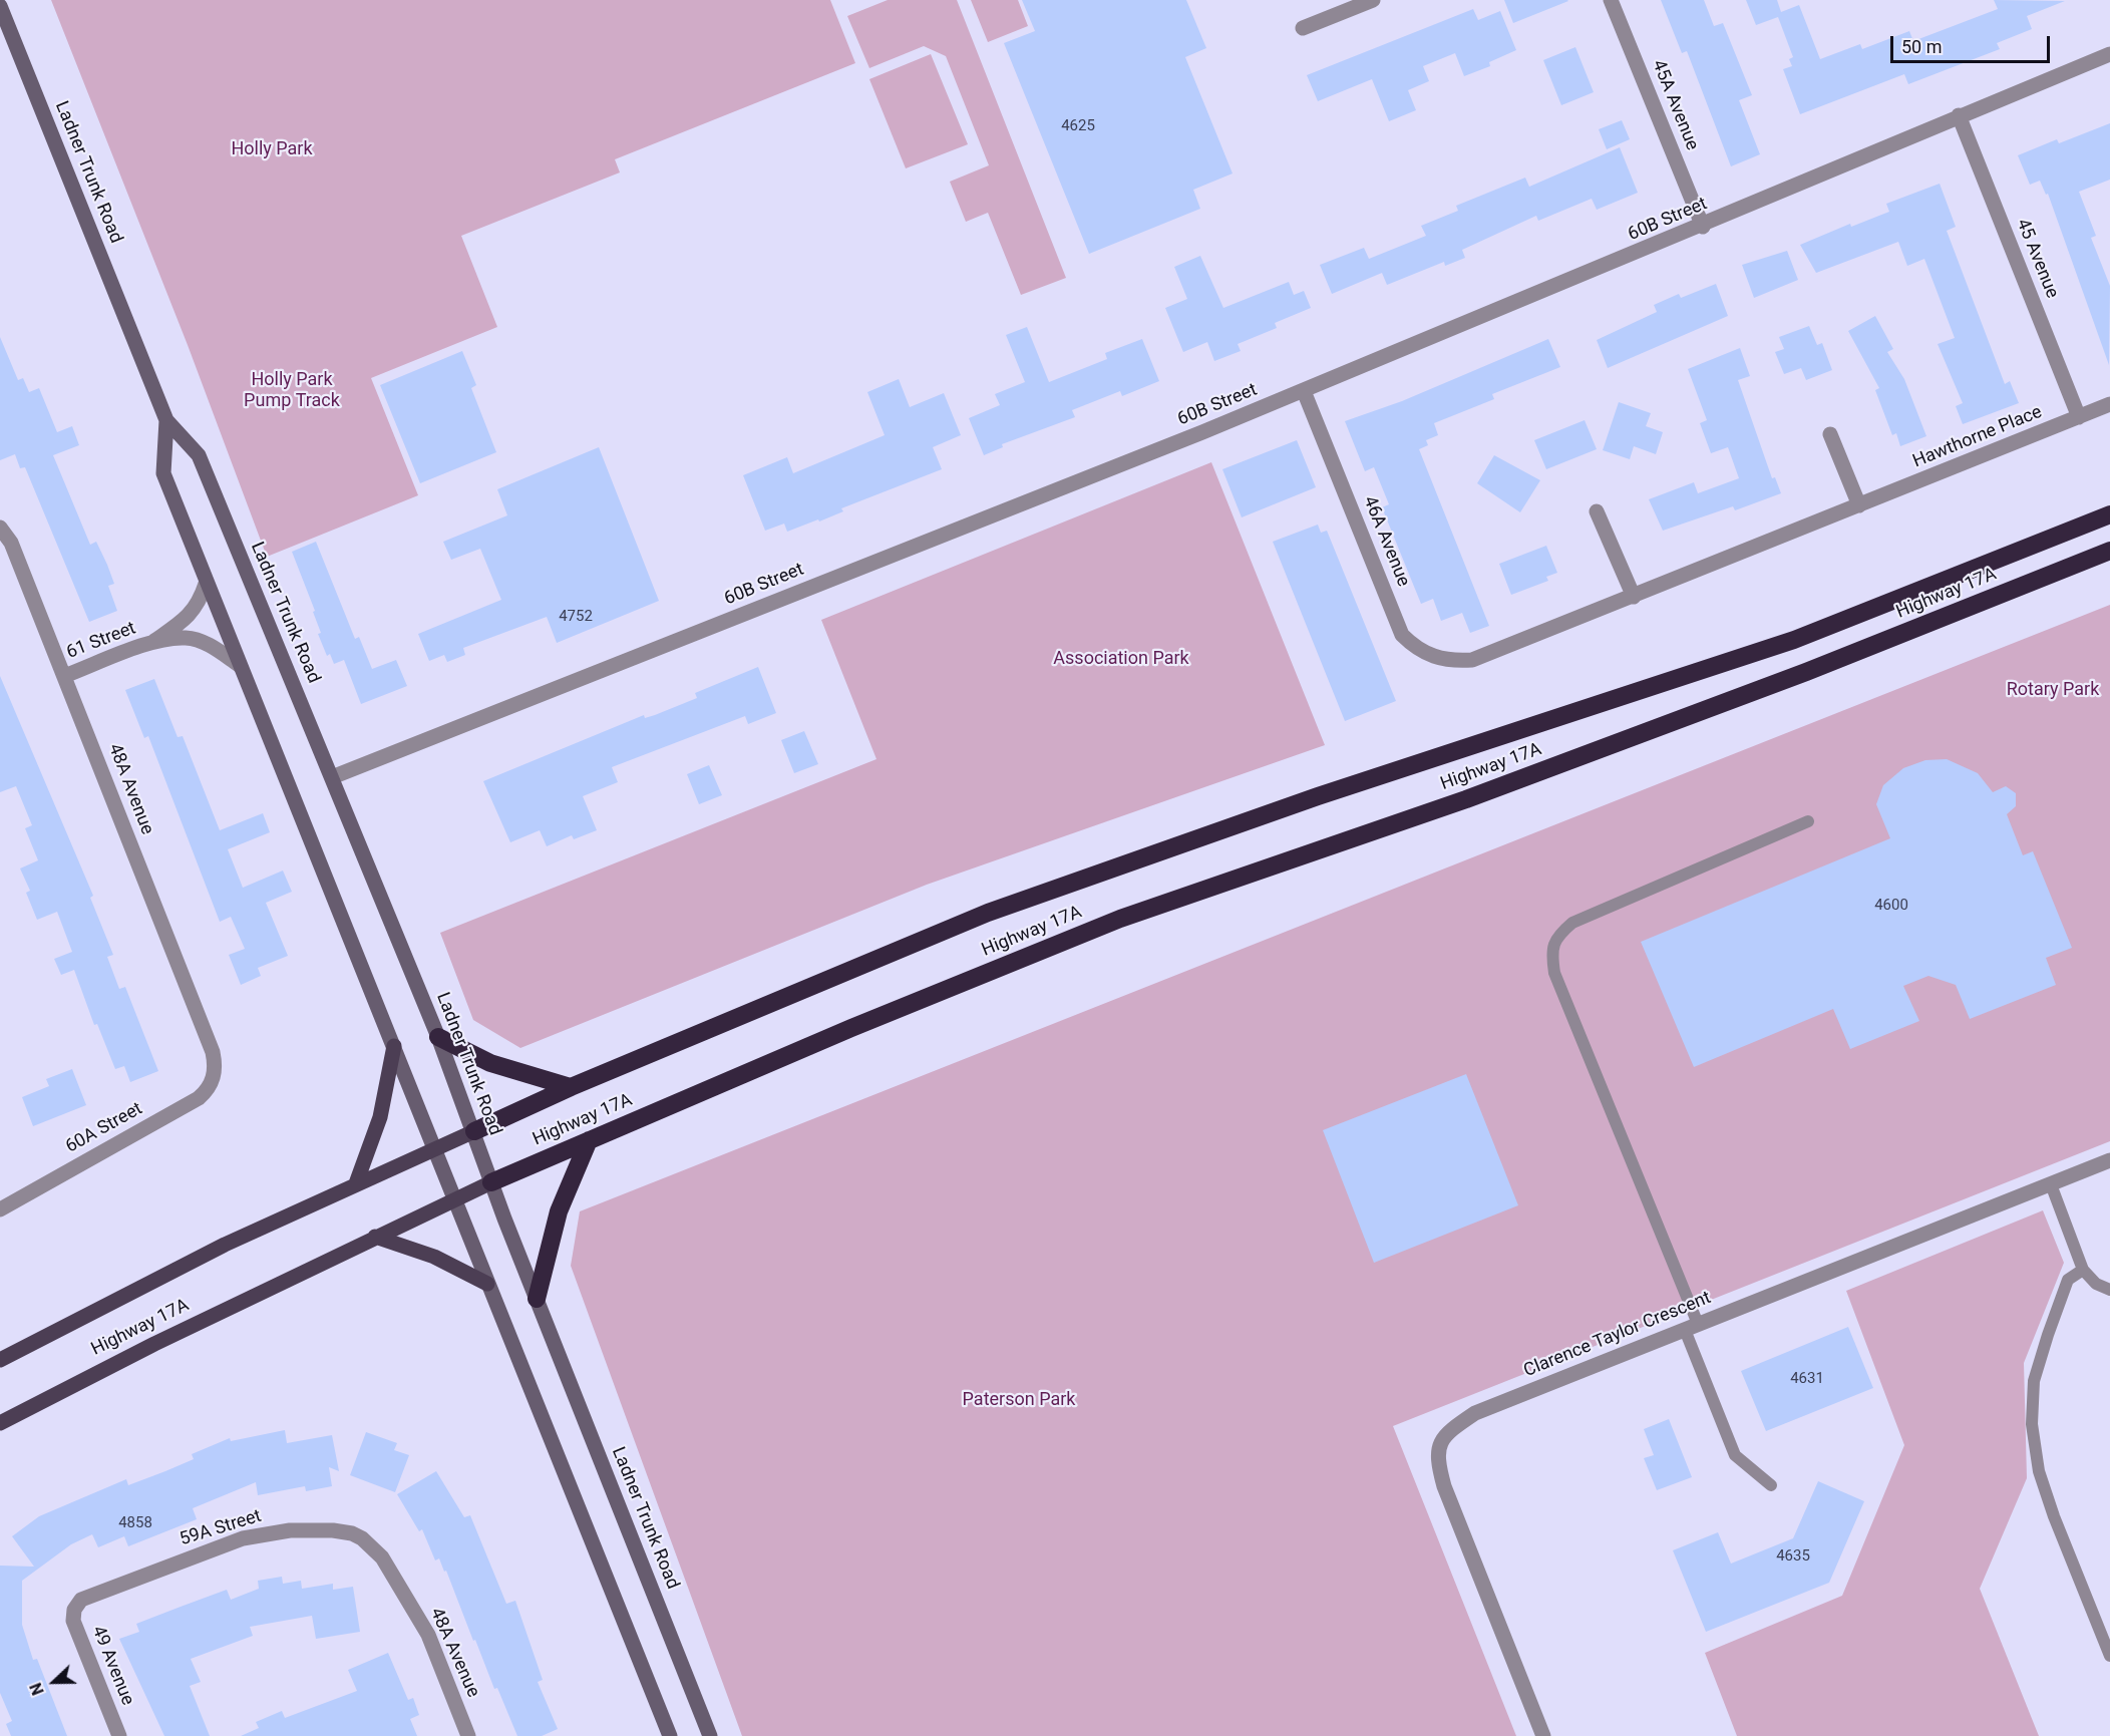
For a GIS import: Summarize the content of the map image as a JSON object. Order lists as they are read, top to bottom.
{
  "streets": {
    "highway": ["Highway 17A"],
    "main road": ["Ladner Trunk Road"],
    "street": [
      "45A Avenue",
      "60B Street",
      "45 Avenue",
      "Hawthorne Place",
      "46A Avenue",
      "61 Street",
      "48A Avenue",
      "60A Street",
      "Clarence Taylor Crescent",
      "59A Street",
      "49 Avenue"
    ]
  },
  "crossings": [
    ["45A Avenue", "60B Street"],
    ["Ladner Trunk Road", "60B Street"],
    ["Ladner Trunk Road", "Highway 17A"],
    ["Ladner Trunk Road", "61 Street"],
    ["60B Street", "45 Avenue"],
    ["60B Street", "46A Avenue"],
    ["45 Avenue", "Hawthorne Place"],
    ["Hawthorne Place", "46A Avenue"],
    ["61 Street", "48A Avenue"],
    ["48A Avenue", "60A Street"],
    ["48A Avenue", "59A Street"],
    ["59A Street", "49 Avenue"]
  ],
  "parks": [
    "Holly Park",
    "Holly Park Pump Track",
    "Association Park",
    "Rotary Park",
    "Paterson Park"
  ],
  "house_numbers": [
    "4625",
    "4752",
    "4600",
    "4631",
    "4858",
    "4635"
  ],
  "scale_bar": "50 m",
  "north": "left"
}
